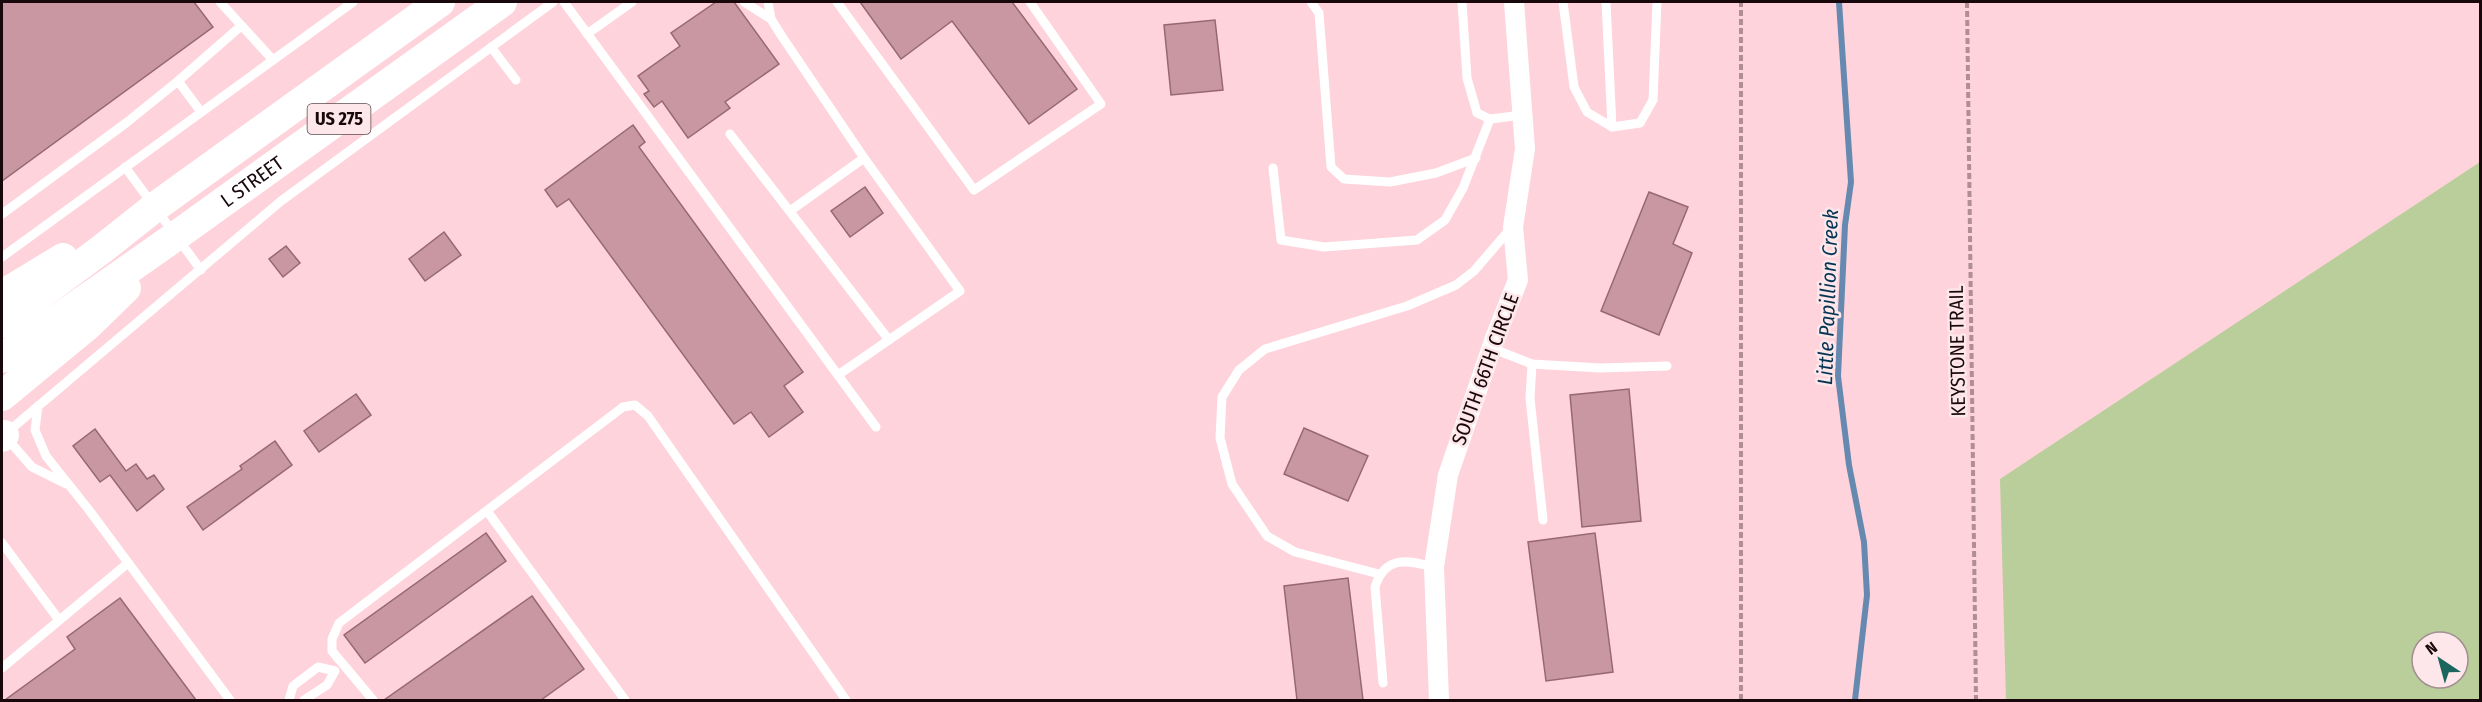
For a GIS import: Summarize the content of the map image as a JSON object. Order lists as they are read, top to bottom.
{
  "streets": {
    "main road": ["US 275", "L STREET"],
    "street": ["SOUTH 66TH CIRCLE"],
    "path": ["KEYSTONE TRAIL"]
  },
  "water": ["Little Papillion Creek"],
  "north": "top left"
}
